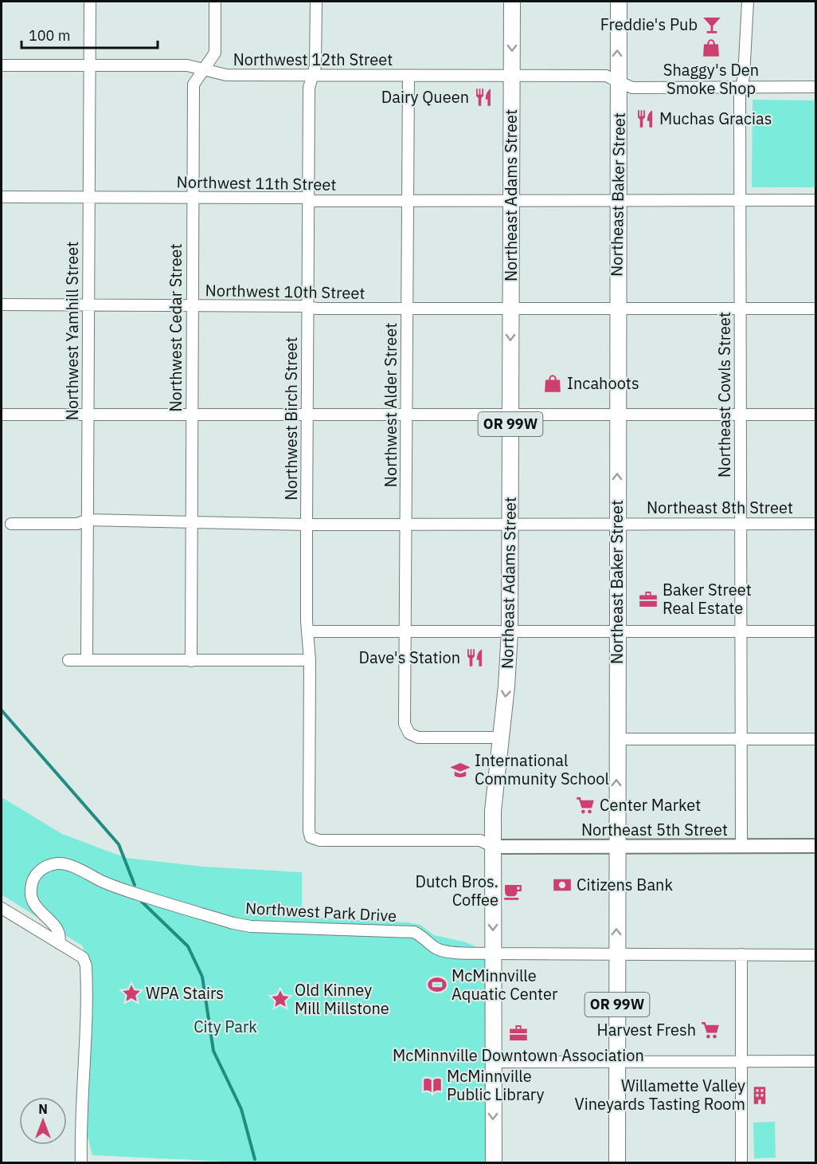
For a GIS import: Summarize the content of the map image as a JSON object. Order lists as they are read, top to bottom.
{
  "streets": {
    "highway": ["Northeast Baker Street", "Northeast Adams Street", "OR 99W"],
    "main road": ["Northeast 5th Street"],
    "street": [
      "Northwest 12th Street",
      "Northwest 11th Street",
      "Northwest 10th Street",
      "Northwest Cedar Street",
      "Northwest Yamhill Street",
      "Northeast Cowls Street",
      "Northwest Alder Street",
      "Northwest Birch Street",
      "Northeast 8th Street",
      "Northwest Park Drive"
    ]
  },
  "crossings": [
    ["Northwest 12th Street", "Northeast Baker Street"],
    ["Northwest 12th Street", "Northeast Adams Street"],
    ["Northwest 12th Street", "Northwest Cedar Street"],
    ["Northwest 12th Street", "Northwest Yamhill Street"],
    ["Northwest 12th Street", "Northeast Cowls Street"],
    ["Northwest 12th Street", "Northwest Alder Street"],
    ["Northwest 12th Street", "Northwest Birch Street"],
    ["Northwest 11th Street", "Northeast Baker Street"],
    ["Northwest 11th Street", "Northeast Adams Street"],
    ["Northwest 11th Street", "Northwest Cedar Street"],
    ["Northwest 11th Street", "Northwest Yamhill Street"],
    ["Northwest 11th Street", "Northeast Cowls Street"],
    ["Northwest 11th Street", "Northwest Alder Street"],
    ["Northwest 11th Street", "Northwest Birch Street"],
    ["Northeast Baker Street", "Northwest 10th Street"],
    ["Northeast Baker Street", "Northeast 8th Street"],
    ["Northeast Baker Street", "Northeast 5th Street"],
    ["Northeast Baker Street", "Northwest Park Drive"],
    ["Northeast Adams Street", "Northwest 10th Street"],
    ["Northeast Adams Street", "Northwest Alder Street"],
    ["Northeast Adams Street", "Northwest Birch Street"],
    ["Northeast Adams Street", "Northeast 8th Street"],
    ["Northeast Adams Street", "Northeast 5th Street"],
    ["Northeast Adams Street", "Northwest Park Drive"],
    ["Northwest 10th Street", "Northwest Cedar Street"],
    ["Northwest 10th Street", "Northwest Yamhill Street"],
    ["Northwest 10th Street", "Northeast Cowls Street"],
    ["Northwest 10th Street", "Northwest Alder Street"],
    ["Northwest 10th Street", "Northwest Birch Street"],
    ["Northwest Cedar Street", "Northeast 8th Street"],
    ["Northwest Yamhill Street", "Northeast 8th Street"],
    ["Northeast Cowls Street", "Northeast 8th Street"],
    ["Northeast Cowls Street", "Northeast 5th Street"],
    ["Northwest Alder Street", "Northeast 8th Street"],
    ["Northwest Birch Street", "Northeast 8th Street"],
    ["Northwest Birch Street", "Northeast 5th Street"]
  ],
  "one_way": ["Northeast Adams Street"],
  "parks": ["City Park"],
  "places": {
    "bar": ["Freddie's Pub"],
    "shop": ["Shaggy's Den Smoke Shop", "Incahoots"],
    "restaurant": ["Dairy Queen", "Muchas Gracias", "Dave's Station"],
    "office": ["Baker Street Real Estate", "McMinnville Downtown Association"],
    "school or university": ["International Community School"],
    "supermarket": ["Center Market", "Harvest Fresh"],
    "bank": ["Citizens Bank"],
    "cafe": ["Dutch Bros. Coffee"],
    "sports": ["McMinnville Aquatic Center"],
    "place": ["WPA Stairs", "Old Kinney Mill Millstone"],
    "library": ["McMinnville Public Library"],
    "building": ["Willamette Valley Vineyards Tasting Room"]
  },
  "scale_bar": "100 m",
  "north": "top"
}
